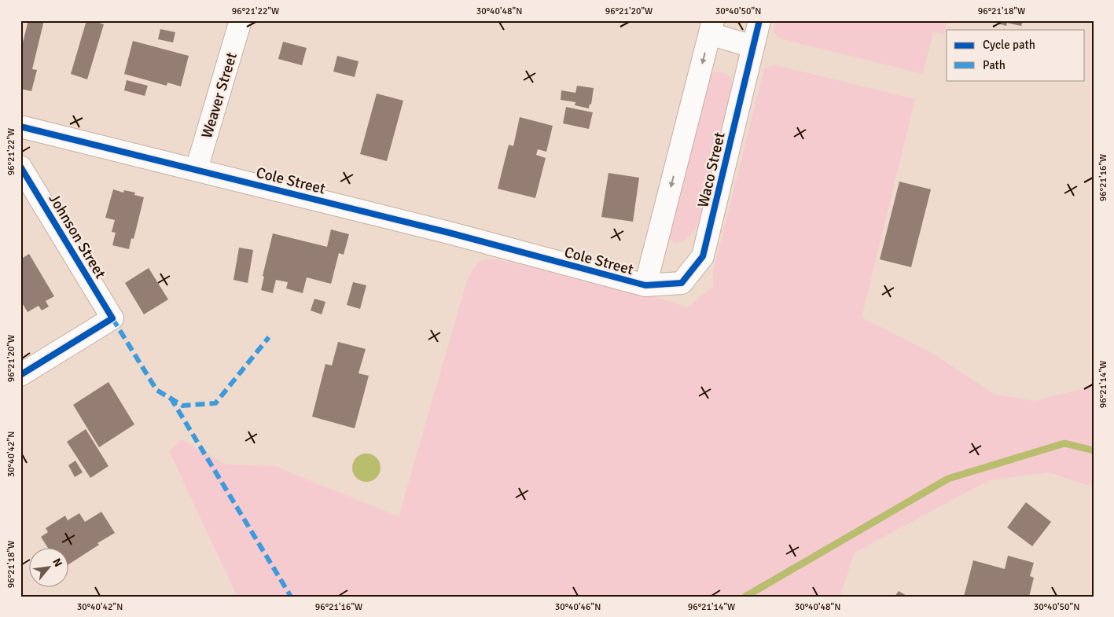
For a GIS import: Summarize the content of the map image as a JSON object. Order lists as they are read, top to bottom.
{
  "streets": {
    "street": [
      "Weaver Street",
      "Waco Street",
      "Cole Street",
      "Johnson Street"
    ]
  },
  "crossings": [
    ["Weaver Street", "Cole Street"],
    ["Waco Street", "Cole Street"]
  ],
  "legend": ["Cycle path", "Path"],
  "north": "top right",
  "coordinates": [
    "96°21'22\"W",
    "30°40'48\"N",
    "96°21'20\"W",
    "30°40'50\"N",
    "96°21'18\"W",
    "96°21'16\"W",
    "96°21'14\"W",
    "30°40'42\"N",
    "30°40'46\"N"
  ]
}
